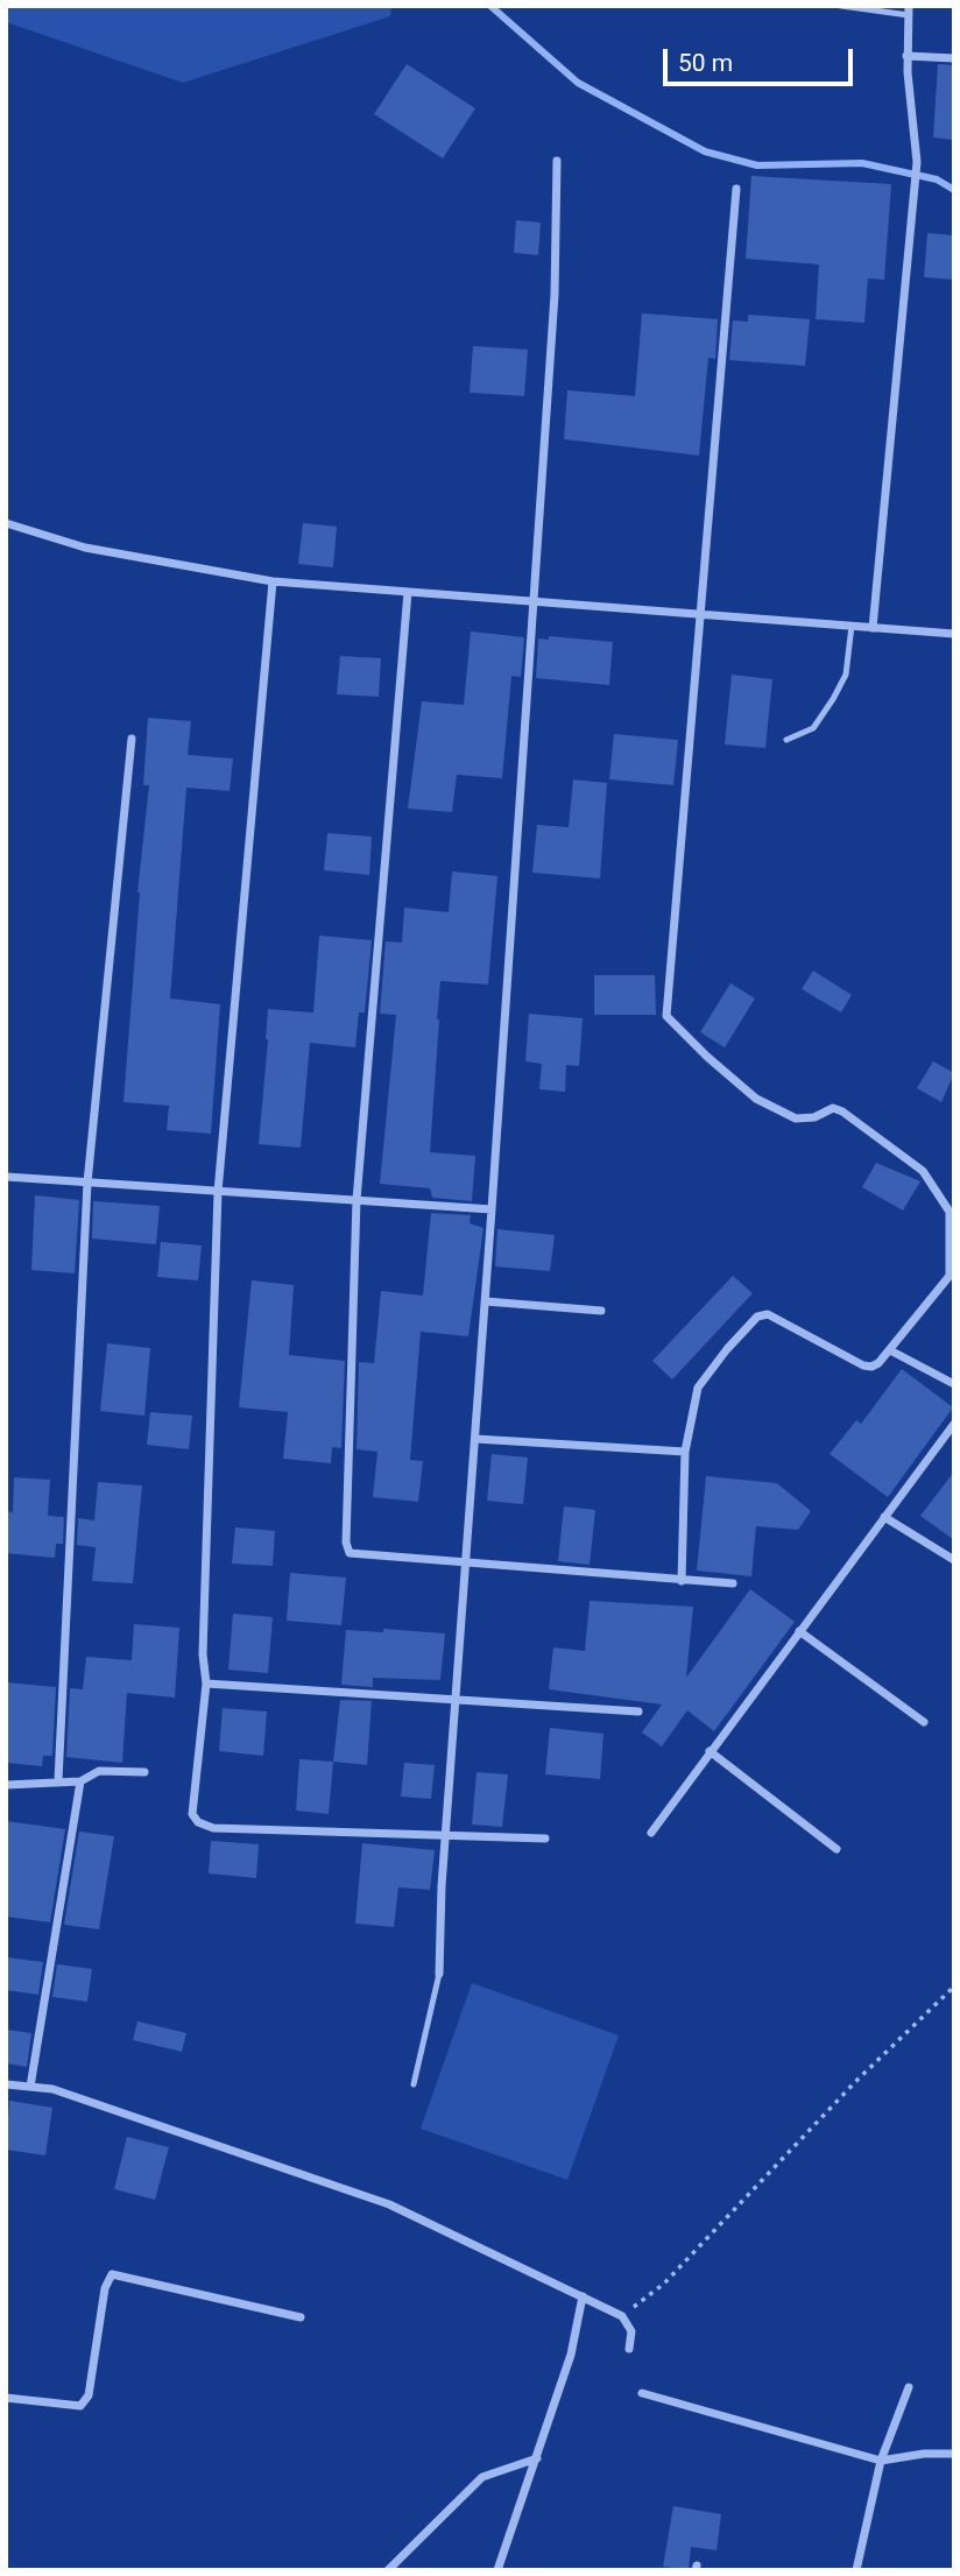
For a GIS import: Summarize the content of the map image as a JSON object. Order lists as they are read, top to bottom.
{
  "scale_bar": "50 m"
}
